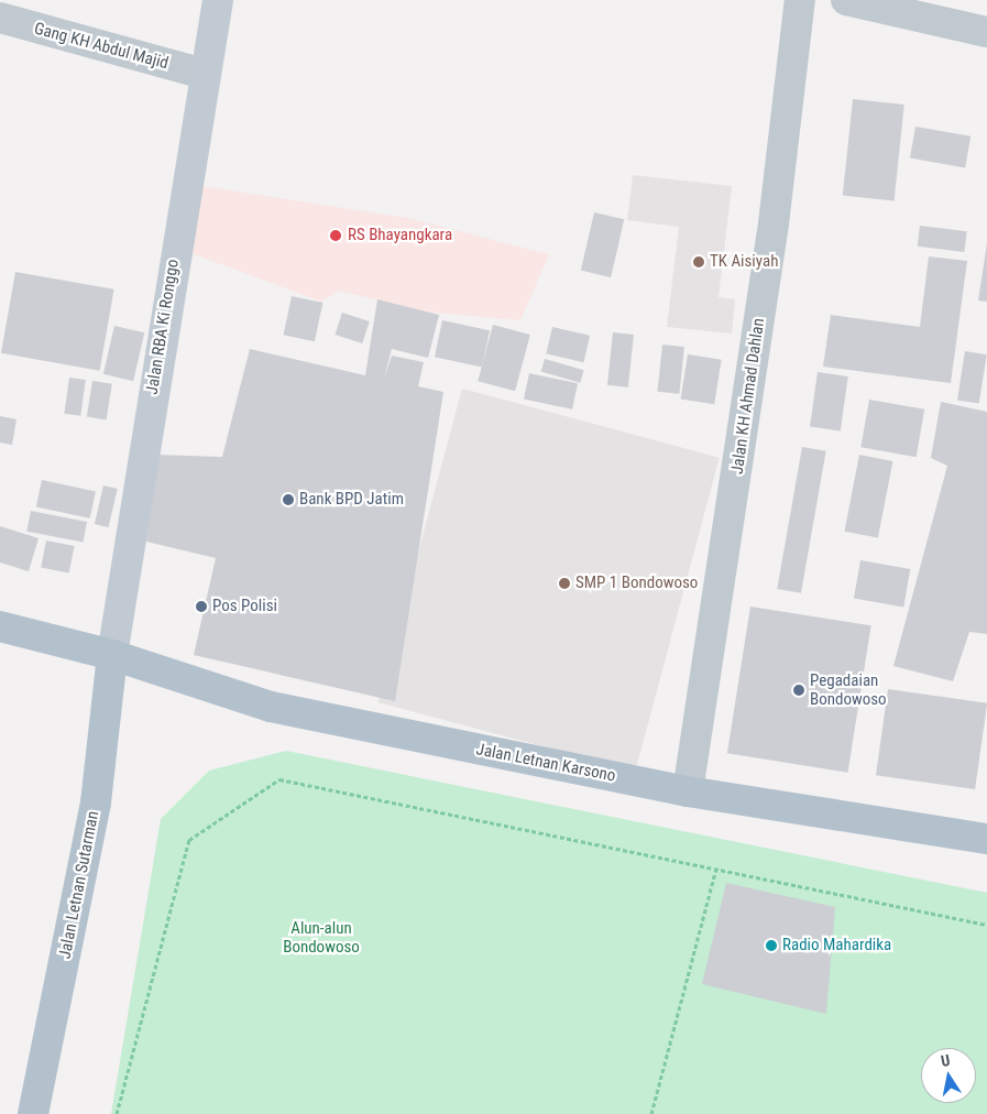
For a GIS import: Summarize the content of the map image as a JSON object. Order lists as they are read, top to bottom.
{
  "streets": {
    "main road": ["Jalan RBA Ki Ronggo", "Jalan Letnan Karsono", "Jalan Letnan Sutarman"],
    "street": ["Gang KH Abdul Majid", "Jalan KH Ahmad Dahlan"]
  },
  "crossings": [
    ["Gang KH Abdul Majid", "Jalan RBA Ki Ronggo"],
    ["Jalan RBA Ki Ronggo", "Jalan Letnan Karsono"],
    ["Jalan RBA Ki Ronggo", "Jalan Letnan Sutarman"],
    ["Jalan KH Ahmad Dahlan", "Jalan Letnan Karsono"],
    ["Jalan Letnan Karsono", "Jalan Letnan Sutarman"]
  ],
  "parks": ["Alun-alun Bondowoso"],
  "places": [
    "RS Bhayangkara",
    "TK Aisiyah",
    "Bank BPD Jatim",
    "SMP 1 Bondowoso",
    "Pos Polisi",
    "Pegadaian Bondowoso",
    "Radio Mahardika"
  ],
  "north": "top"
}
